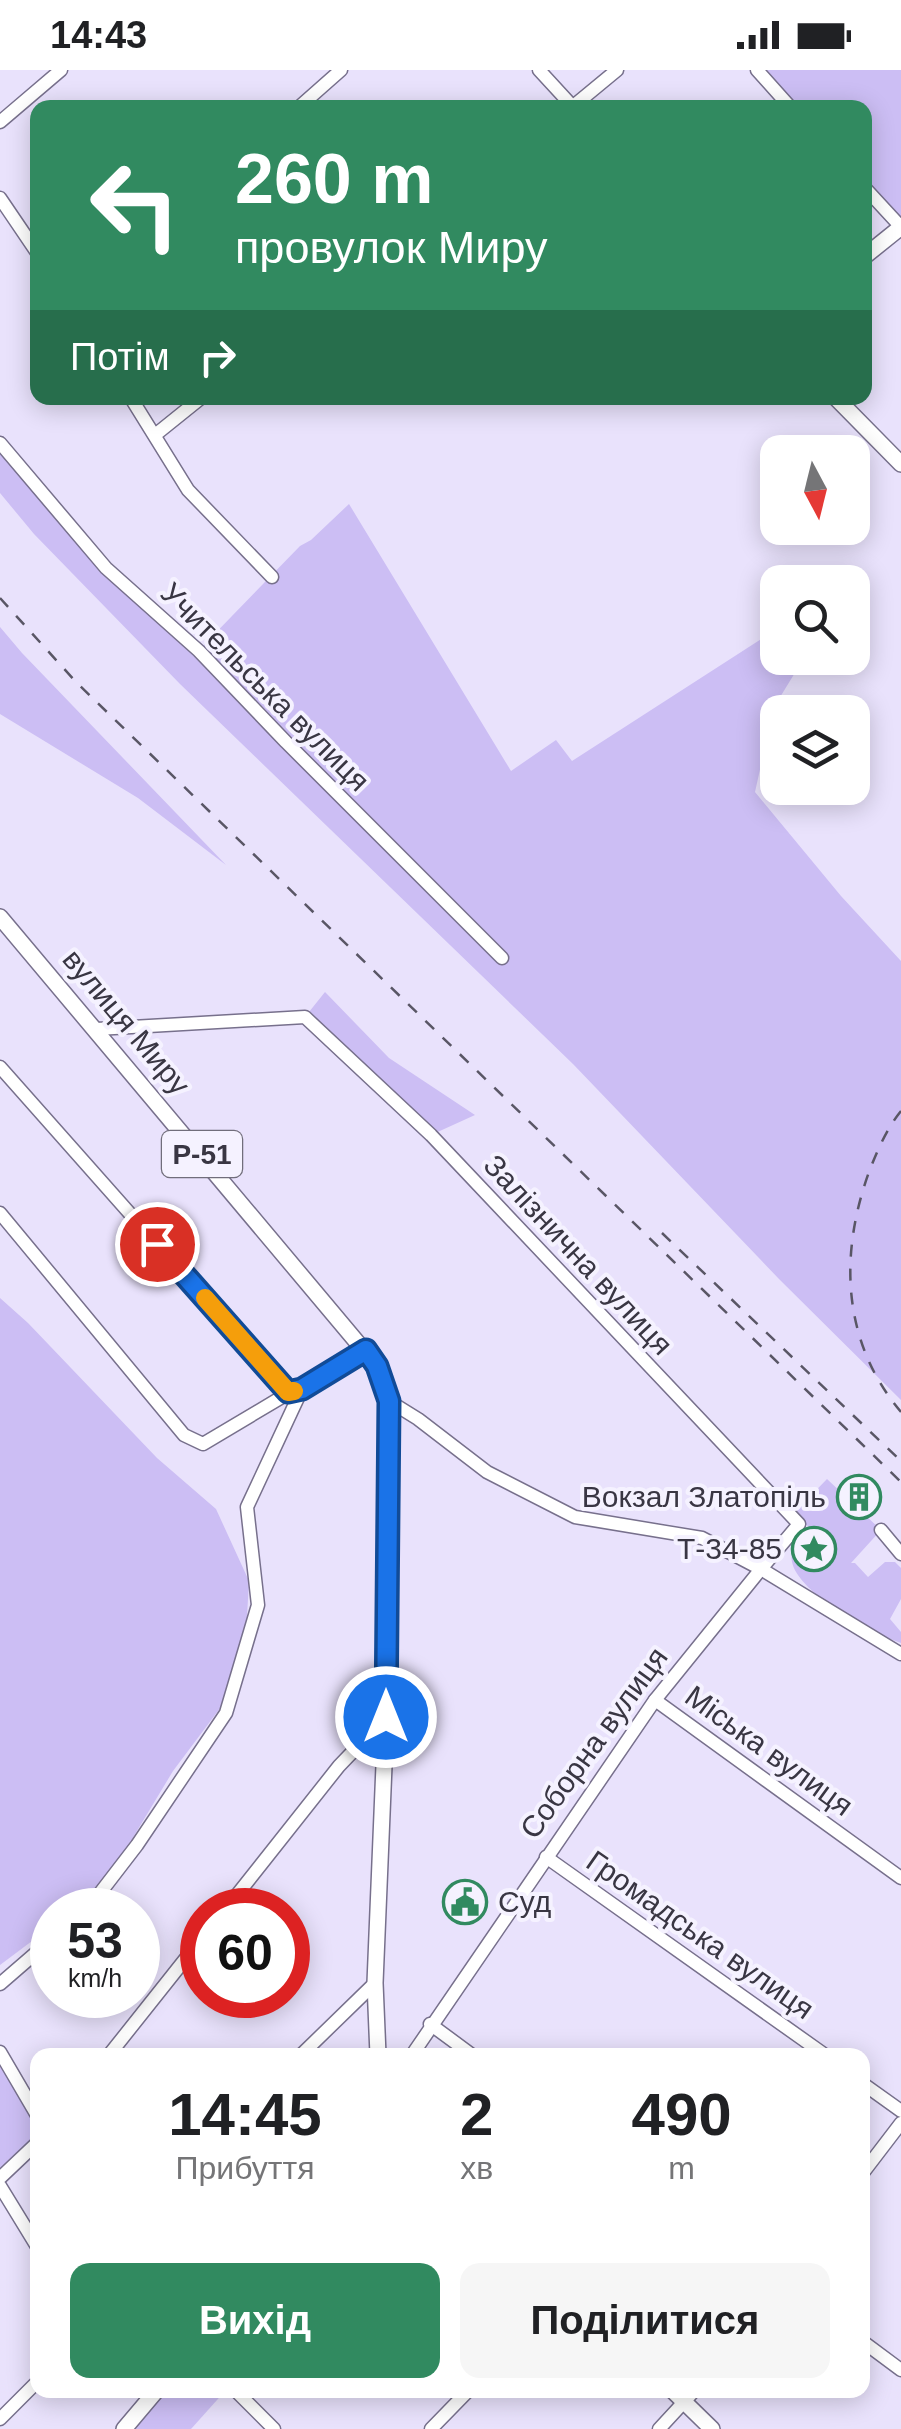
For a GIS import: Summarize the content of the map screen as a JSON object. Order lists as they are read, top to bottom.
{
  "streets": {
    "main road": ["вулиця Миру", "Р-51"],
    "street": [
      "Учительська вулиця",
      "Залізнична вулиця",
      "Соборна вулиця",
      "Міська вулиця",
      "Громадська вулиця"
    ]
  },
  "crossings": [
    ["вулиця Миру", "Р-51"],
    ["вулиця Миру", "Залізнична вулиця"],
    ["Залізнична вулиця", "Соборна вулиця"],
    ["Соборна вулиця", "Міська вулиця"],
    ["Соборна вулиця", "Громадська вулиця"]
  ],
  "places": {
    "building": ["Вокзал Златопіль"],
    "place": ["Т-34-85"],
    "public building": ["Суд"]
  },
  "north": "bottom",
  "page": {
    "status": "14:43",
    "turn": ["260 m", "провулок Миру"],
    "then": "Потім",
    "speed": "53 km/h",
    "limit": "60",
    "eta": [
      "14:45",
      "Прибуття",
      "2",
      "хв",
      "490",
      "m"
    ],
    "buttons": ["Вихід", "Поділитися"]
  }
}
